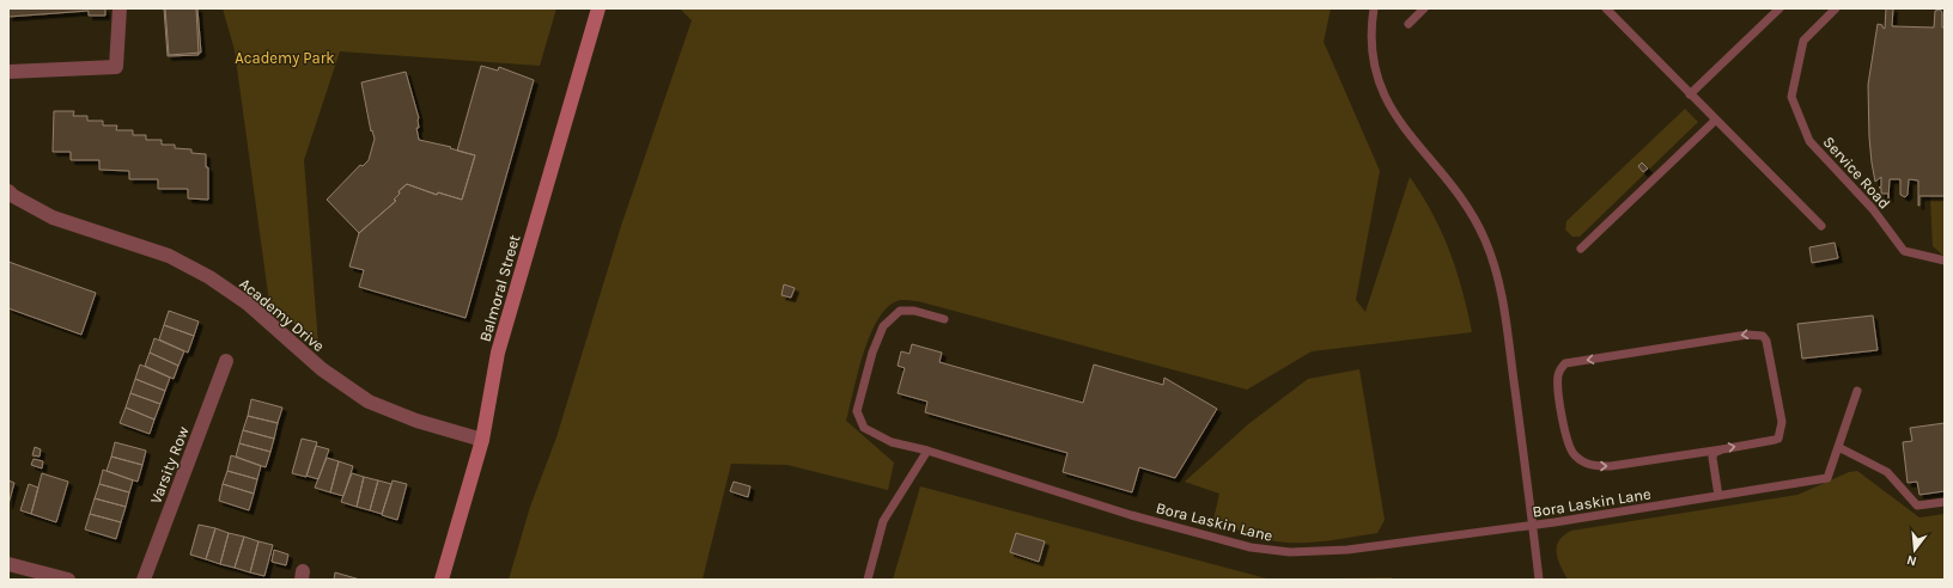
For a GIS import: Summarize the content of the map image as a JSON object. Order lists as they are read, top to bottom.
{
  "streets": {
    "main road": ["Balmoral Street"],
    "street": ["Academy Drive", "Varsity Row"],
    "lane": ["Service Road", "Bora Laskin Lane"]
  },
  "crossings": [
    ["Balmoral Street", "Academy Drive"]
  ],
  "parks": ["Academy Park"],
  "north": "bottom"
}
